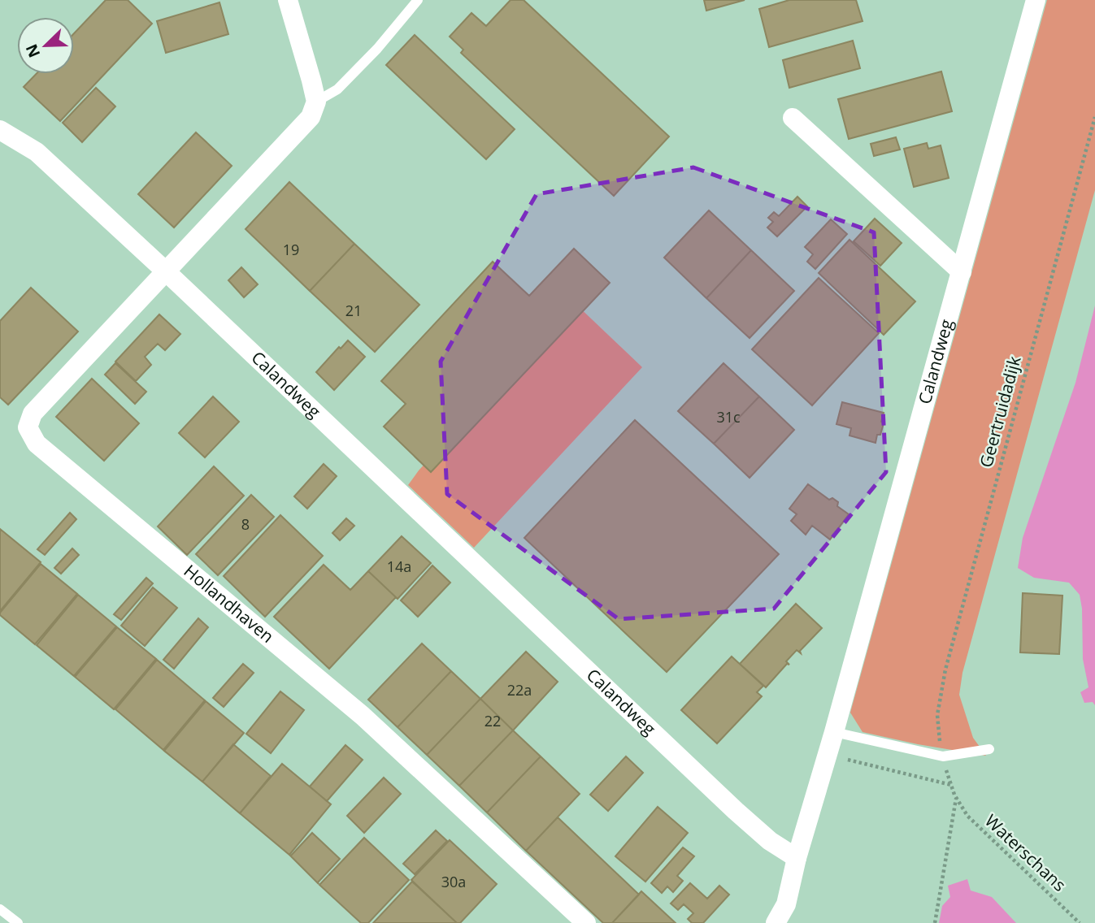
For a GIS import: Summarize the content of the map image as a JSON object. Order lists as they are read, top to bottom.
{
  "streets": {
    "street": ["Calandweg", "Hollandhaven"],
    "path": ["Geertruidadijk", "Waterschans"]
  },
  "crossings": [
    ["Calandweg", "Hollandhaven"]
  ],
  "house_numbers": [
    "19",
    "21",
    "31c",
    "8",
    "14a",
    "22a",
    "22",
    "30a"
  ],
  "north": "bottom left"
}
